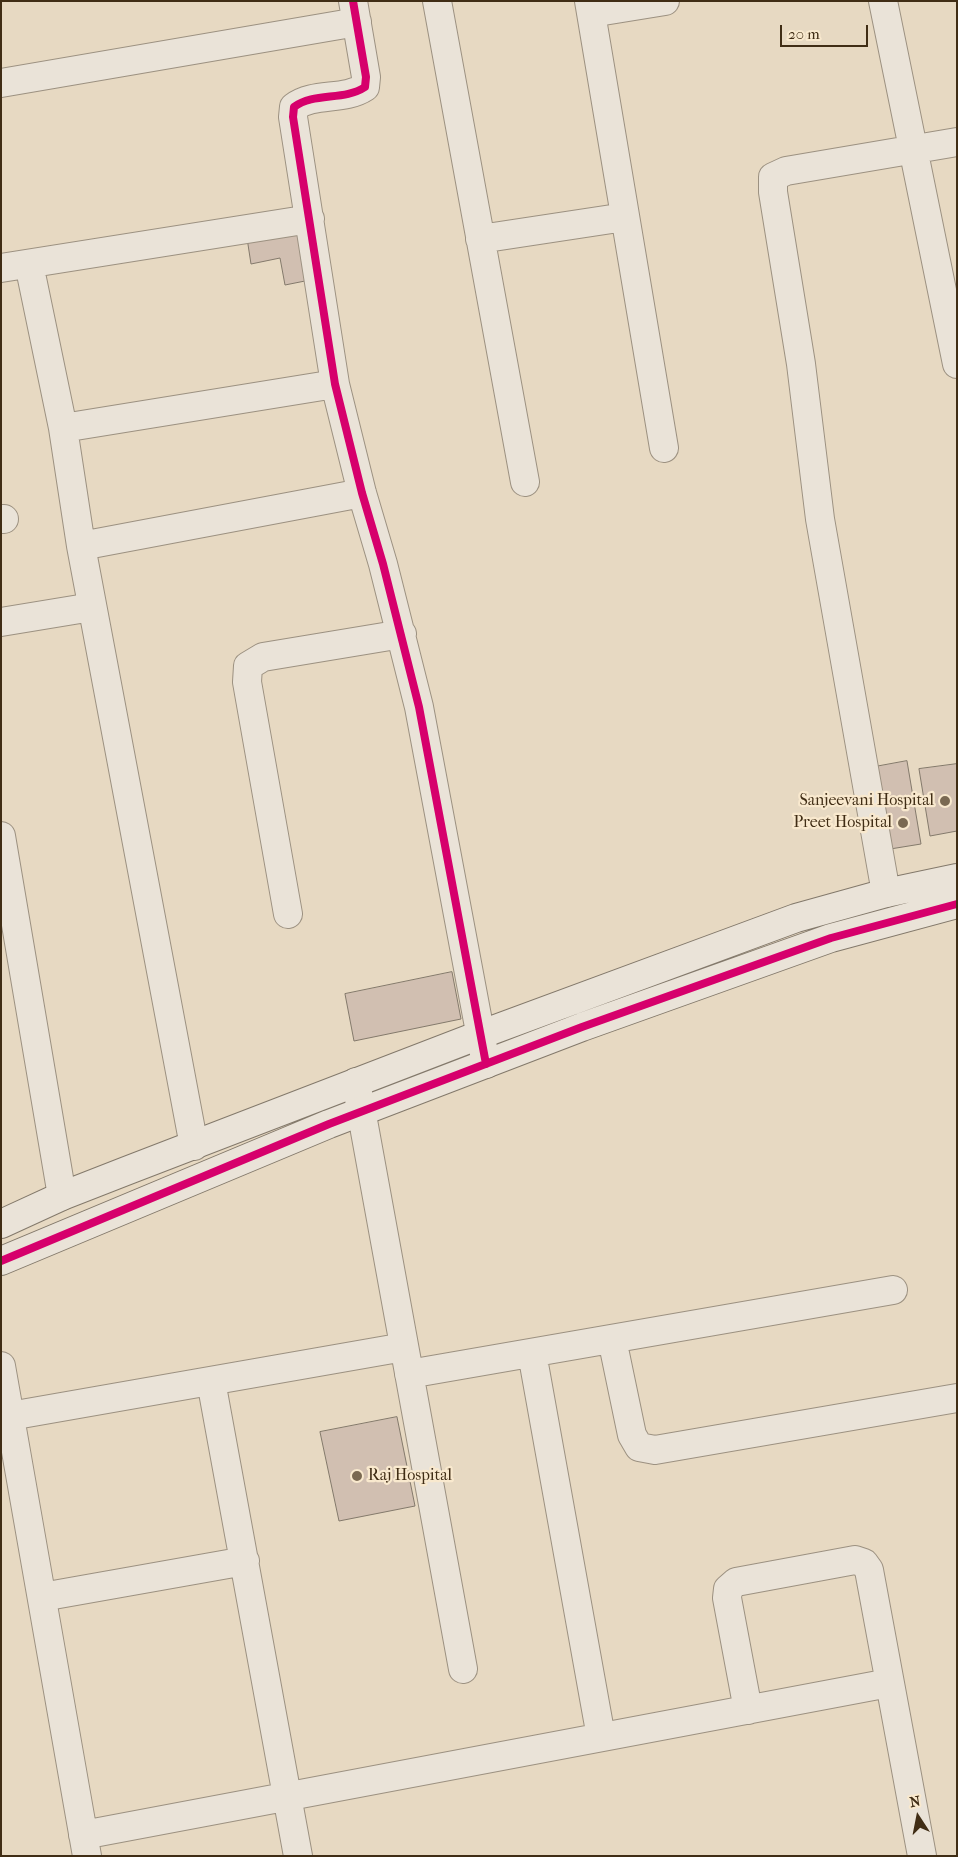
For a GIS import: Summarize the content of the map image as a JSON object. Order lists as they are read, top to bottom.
{
  "places": ["Sanjeevani Hospital", "Preet Hospital", "Raj Hospital"],
  "scale_bar": "20 m",
  "north": "top"
}
